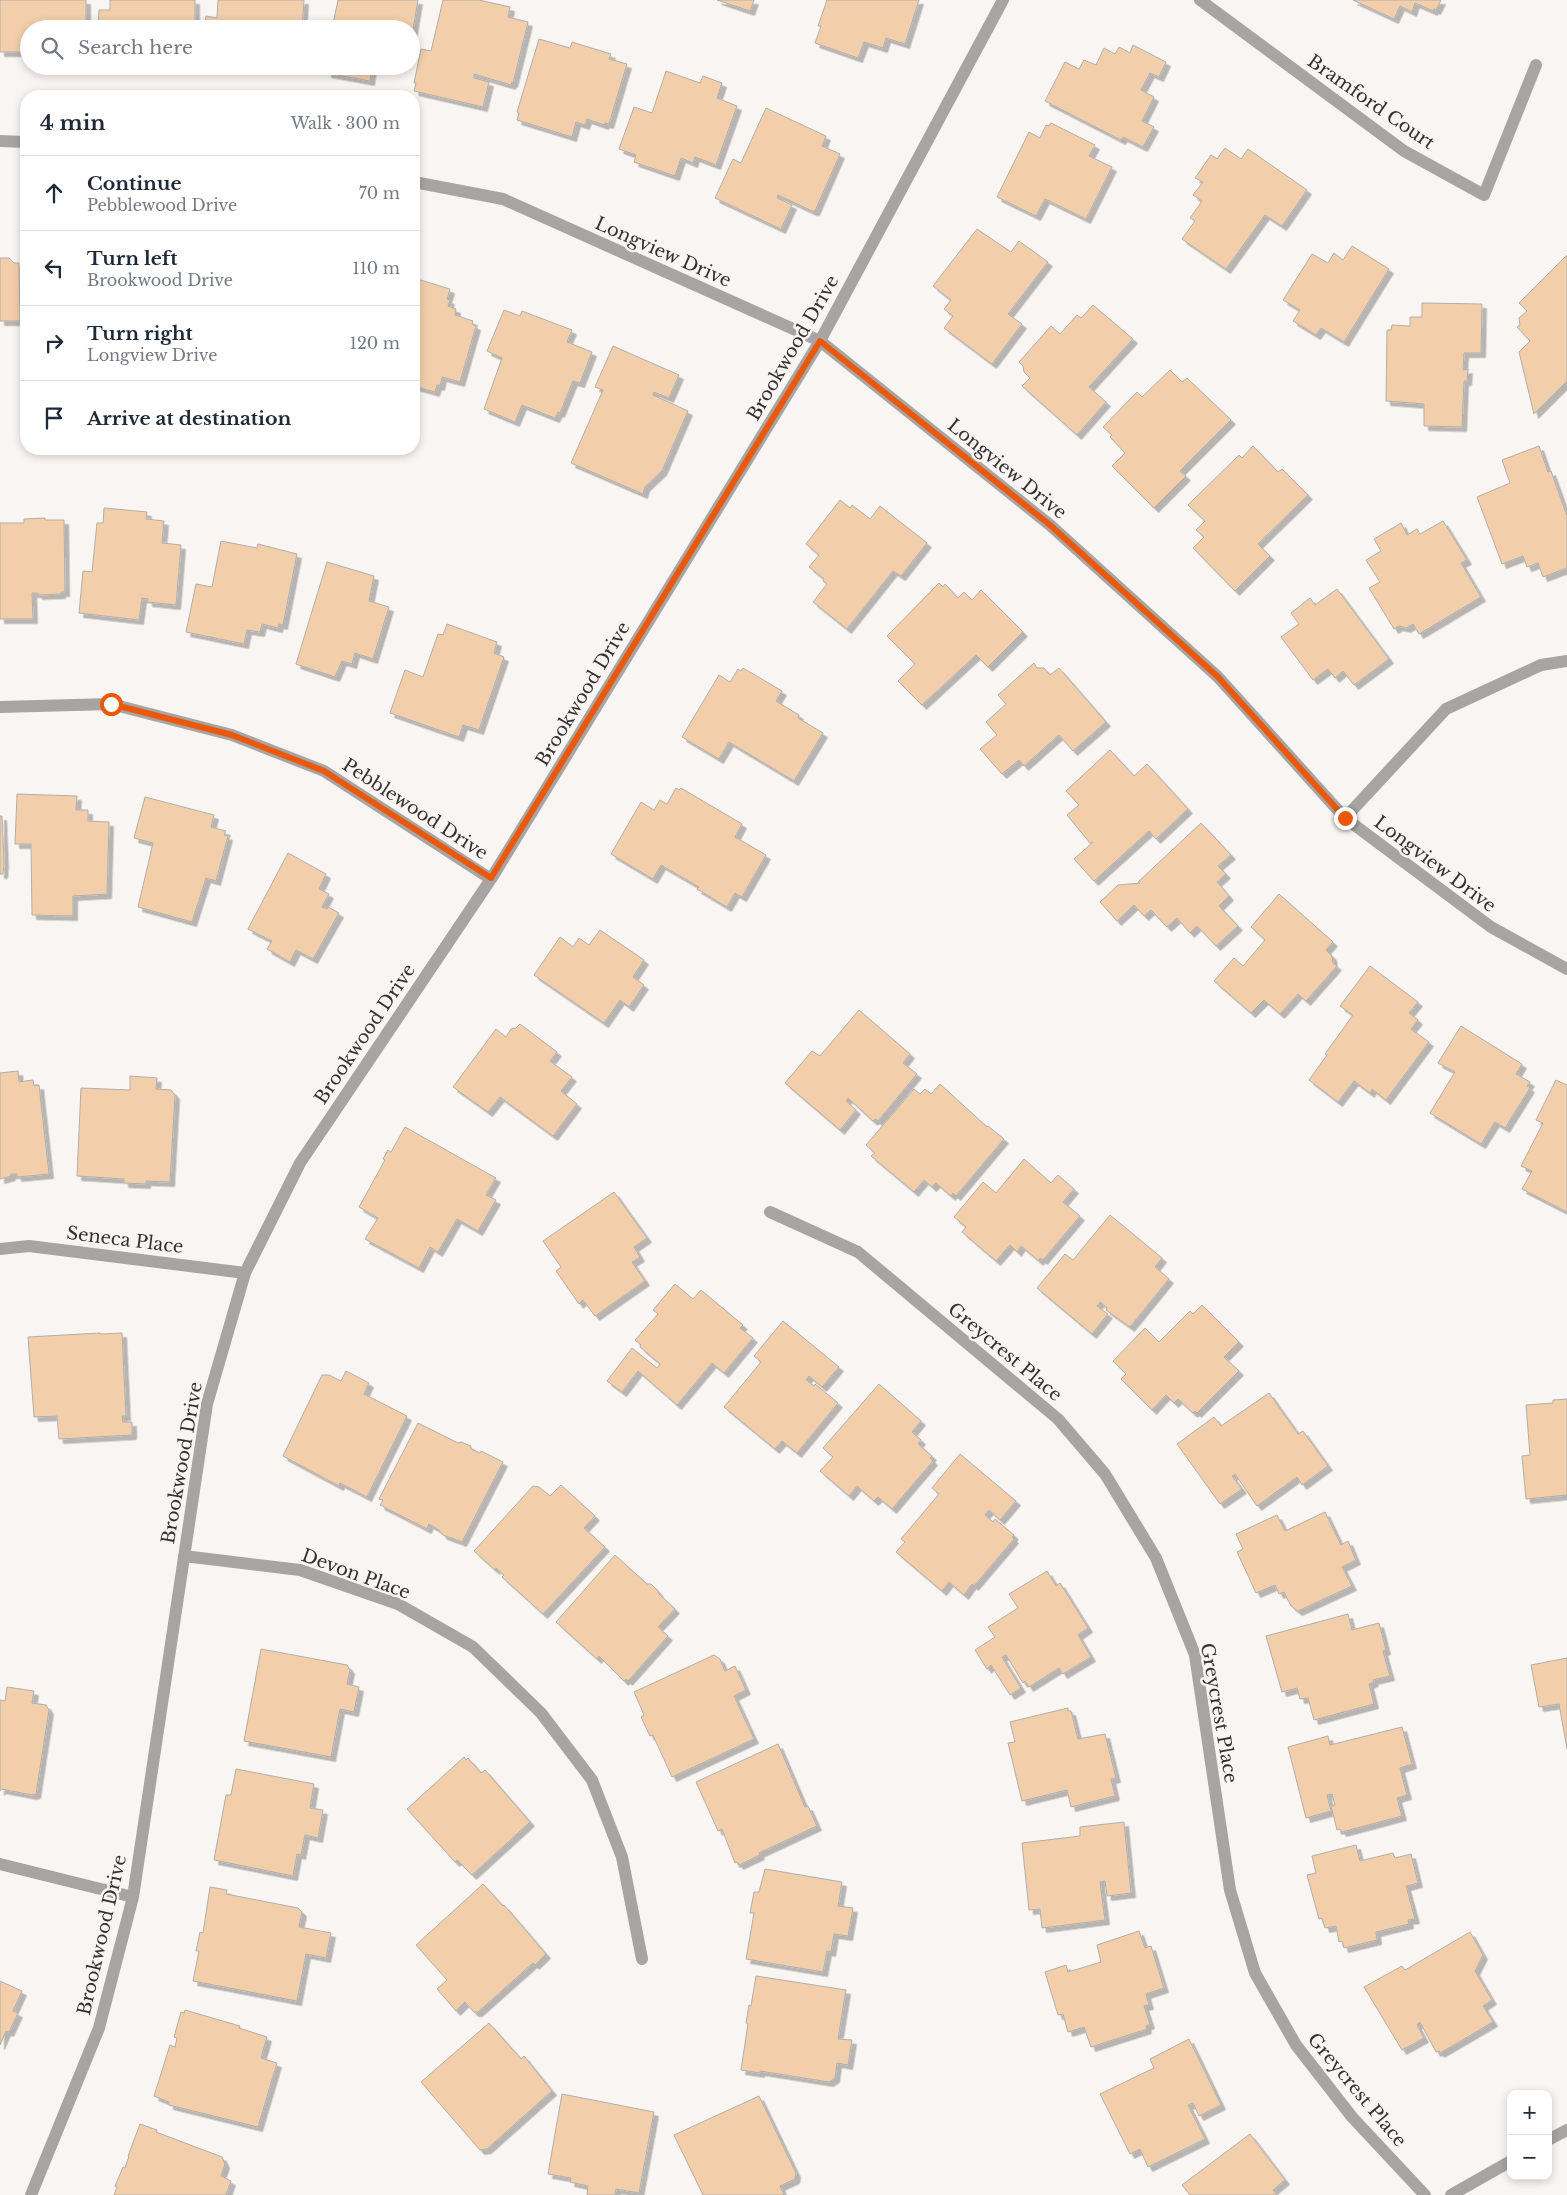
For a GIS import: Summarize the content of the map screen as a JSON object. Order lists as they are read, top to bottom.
{
  "streets": {
    "street": [
      "Bramford Court",
      "Longview Drive",
      "Brookwood Drive",
      "Pebblewood Drive",
      "Seneca Place",
      "Greycrest Place",
      "Devon Place"
    ]
  },
  "crossings": [
    ["Longview Drive", "Brookwood Drive"],
    ["Brookwood Drive", "Pebblewood Drive"],
    ["Brookwood Drive", "Seneca Place"],
    ["Brookwood Drive", "Devon Place"]
  ],
  "page": {
    "search": "Search here",
    "heading": ["4 min", "Walk · 300 m"],
    "list": [
      ["Continue", "Pebblewood Drive", "70 m"],
      ["Turn left", "Brookwood Drive", "110 m"],
      ["Turn right", "Longview Drive", "120 m"],
      "Arrive at destination"
    ],
    "map_buttons": ["+", "−"]
  }
}
